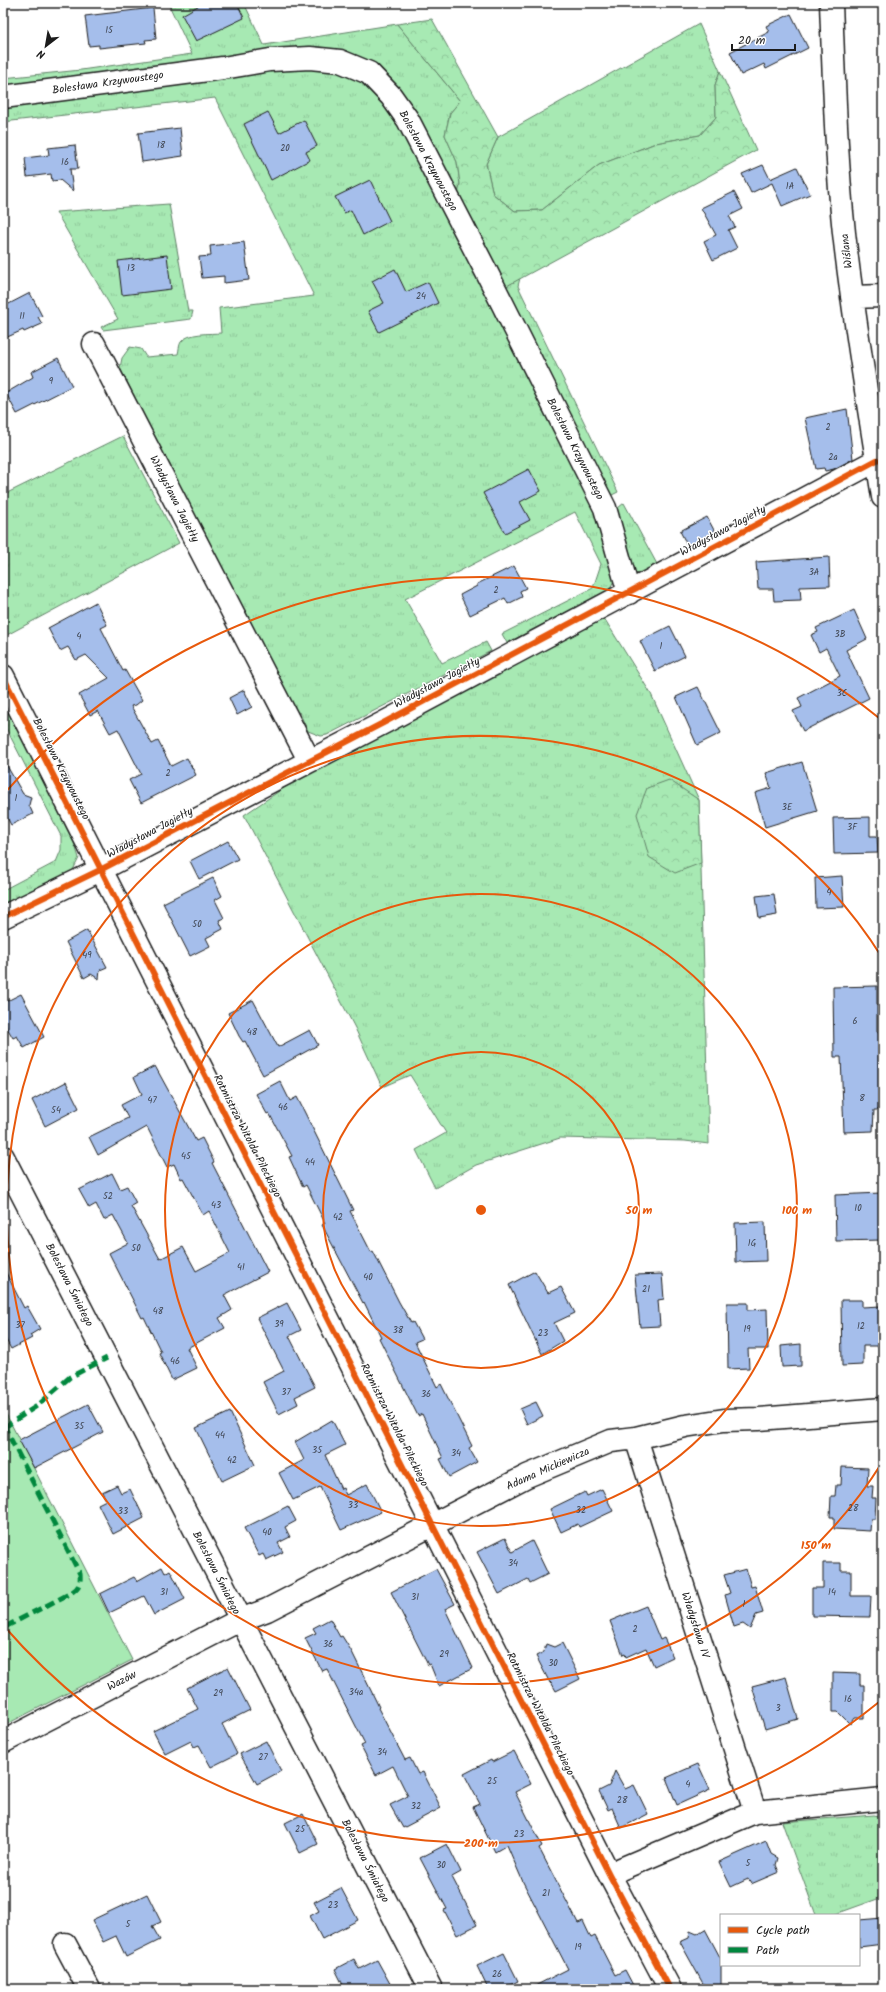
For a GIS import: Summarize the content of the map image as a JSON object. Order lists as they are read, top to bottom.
{
  "streets": {
    "street": [
      "Bolesława Krzywoustego",
      "Wiślana",
      "Władysława Jagiełły",
      "Rotmistrza Witolda Pileckiego",
      "Bolesława Śmiałego",
      "Adama Mickiewicza",
      "Władysława IV",
      "Wazów"
    ]
  },
  "crossings": [
    ["Bolesława Krzywoustego", "Władysława Jagiełły"],
    ["Bolesława Krzywoustego", "Rotmistrza Witolda Pileckiego"],
    ["Wiślana", "Władysława Jagiełły"],
    ["Władysława Jagiełły", "Rotmistrza Witolda Pileckiego"],
    ["Rotmistrza Witolda Pileckiego", "Adama Mickiewicza"],
    ["Bolesława Śmiałego", "Adama Mickiewicza"],
    ["Bolesława Śmiałego", "Wazów"],
    ["Adama Mickiewicza", "Władysława IV"],
    ["Adama Mickiewicza", "Wazów"]
  ],
  "house_numbers": [
    "15",
    "18",
    "20",
    "16",
    "1A",
    "13",
    "24",
    "11",
    "9",
    "2",
    "2a",
    "3A",
    "2",
    "3B",
    "4",
    "1",
    "3C",
    "2",
    "1",
    "3E",
    "3F",
    "4",
    "50",
    "49",
    "6",
    "48",
    "8",
    "47",
    "46",
    "54",
    "45",
    "44",
    "52",
    "43",
    "10",
    "42",
    "1G",
    "50",
    "41",
    "40",
    "21",
    "48",
    "39",
    "37",
    "12",
    "19",
    "38",
    "23",
    "46",
    "37",
    "36",
    "35",
    "44",
    "35",
    "34",
    "42",
    "33",
    "28",
    "32",
    "33",
    "40",
    "34",
    "31",
    "14",
    "31",
    "1",
    "2",
    "36",
    "29",
    "30",
    "34a",
    "29",
    "16",
    "3",
    "34",
    "27",
    "25",
    "4",
    "28",
    "32",
    "25",
    "23",
    "5",
    "30",
    "21",
    "23",
    "5",
    "19",
    "26"
  ],
  "legend": ["Cycle path", "Path"],
  "scale_bar": "20 m",
  "north": "bottom left",
  "rings": [
    "50 m",
    "100 m",
    "150 m",
    "200 m"
  ]
}
